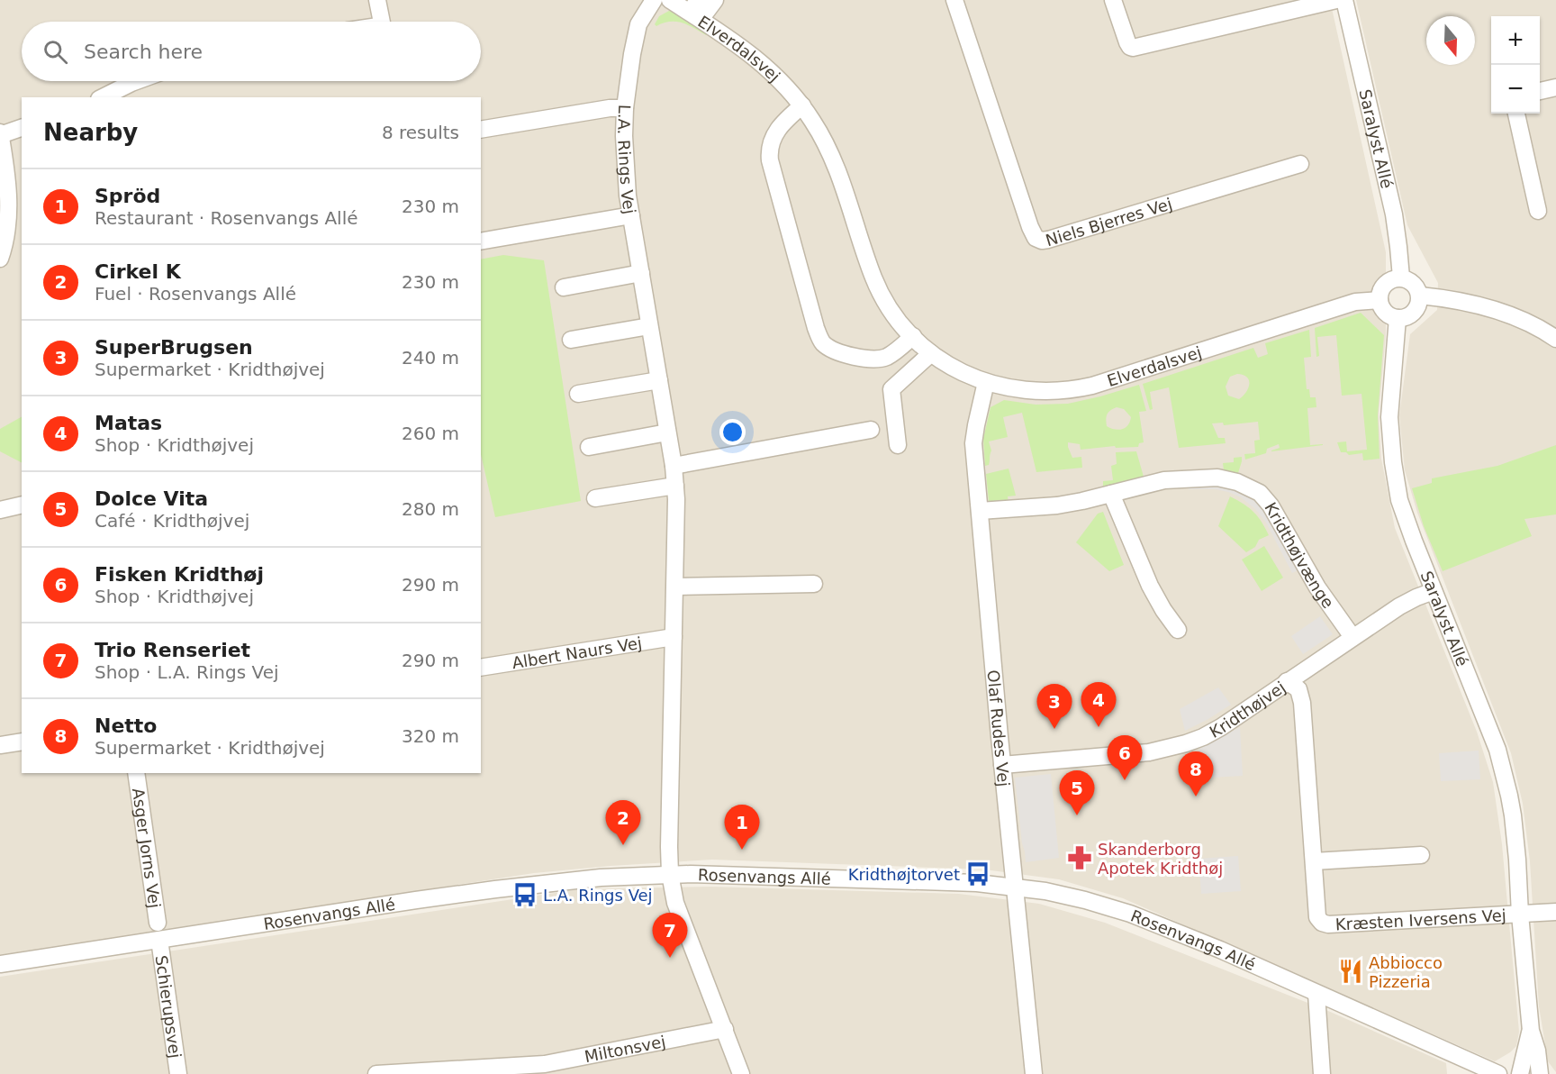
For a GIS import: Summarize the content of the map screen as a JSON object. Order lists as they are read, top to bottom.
{
  "streets": {
    "street": [
      "Elverdalsvej",
      "Saralyst Allé",
      "L.A. Rings Vej",
      "Niels Bjerres Vej",
      "Kridthøjvænge",
      "Albert Naurs Vej",
      "Kridthøjvej",
      "Olaf Rudes Vej",
      "Asger Jorns Vej",
      "Rosenvangs Allé",
      "Kræsten Iversens Vej",
      "Schierupsvej",
      "Miltonsvej"
    ]
  },
  "crossings": [
    ["Elverdalsvej", "Saralyst Allé"],
    ["Elverdalsvej", "Olaf Rudes Vej"],
    ["Saralyst Allé", "Kridthøjvej"],
    ["Saralyst Allé", "Kræsten Iversens Vej"],
    ["L.A. Rings Vej", "Albert Naurs Vej"],
    ["L.A. Rings Vej", "Rosenvangs Allé"],
    ["L.A. Rings Vej", "Miltonsvej"],
    ["Kridthøjvænge", "Kridthøjvej"],
    ["Kridthøjvænge", "Olaf Rudes Vej"],
    ["Kridthøjvej", "Olaf Rudes Vej"],
    ["Kridthøjvej", "Kræsten Iversens Vej"],
    ["Olaf Rudes Vej", "Rosenvangs Allé"],
    ["Rosenvangs Allé", "Schierupsvej"]
  ],
  "places": {
    "pharmacy": ["Skanderborg Apotek Kridthøj"],
    "bus stop": ["Kridthøjtorvet", "L.A. Rings Vej"],
    "restaurant": ["Abbiocco Pizzeria"]
  },
  "north": "bottom",
  "page": {
    "map_buttons": ["+", "−"],
    "search": "Search here",
    "heading": ["Nearby", "8 results"],
    "list": [
      {
        "mark": "1",
        "name": "Spröd",
        "note": "Restaurant · Rosenvangs Allé",
        "value": "230 m"
      },
      {
        "mark": "2",
        "name": "Cirkel K",
        "note": "Fuel · Rosenvangs Allé",
        "value": "230 m"
      },
      {
        "mark": "3",
        "name": "SuperBrugsen",
        "note": "Supermarket · Kridthøjvej",
        "value": "240 m"
      },
      {
        "mark": "4",
        "name": "Matas",
        "note": "Shop · Kridthøjvej",
        "value": "260 m"
      },
      {
        "mark": "5",
        "name": "Dolce Vita",
        "note": "Café · Kridthøjvej",
        "value": "280 m"
      },
      {
        "mark": "6",
        "name": "Fisken Kridthøj",
        "note": "Shop · Kridthøjvej",
        "value": "290 m"
      },
      {
        "mark": "7",
        "name": "Trio Renseriet",
        "note": "Shop · L.A. Rings Vej",
        "value": "290 m"
      },
      {
        "mark": "8",
        "name": "Netto",
        "note": "Supermarket · Kridthøjvej",
        "value": "320 m"
      }
    ],
    "pins": [
      "4",
      "3",
      "6",
      "8",
      "5",
      "2",
      "1",
      "7"
    ]
  }
}
